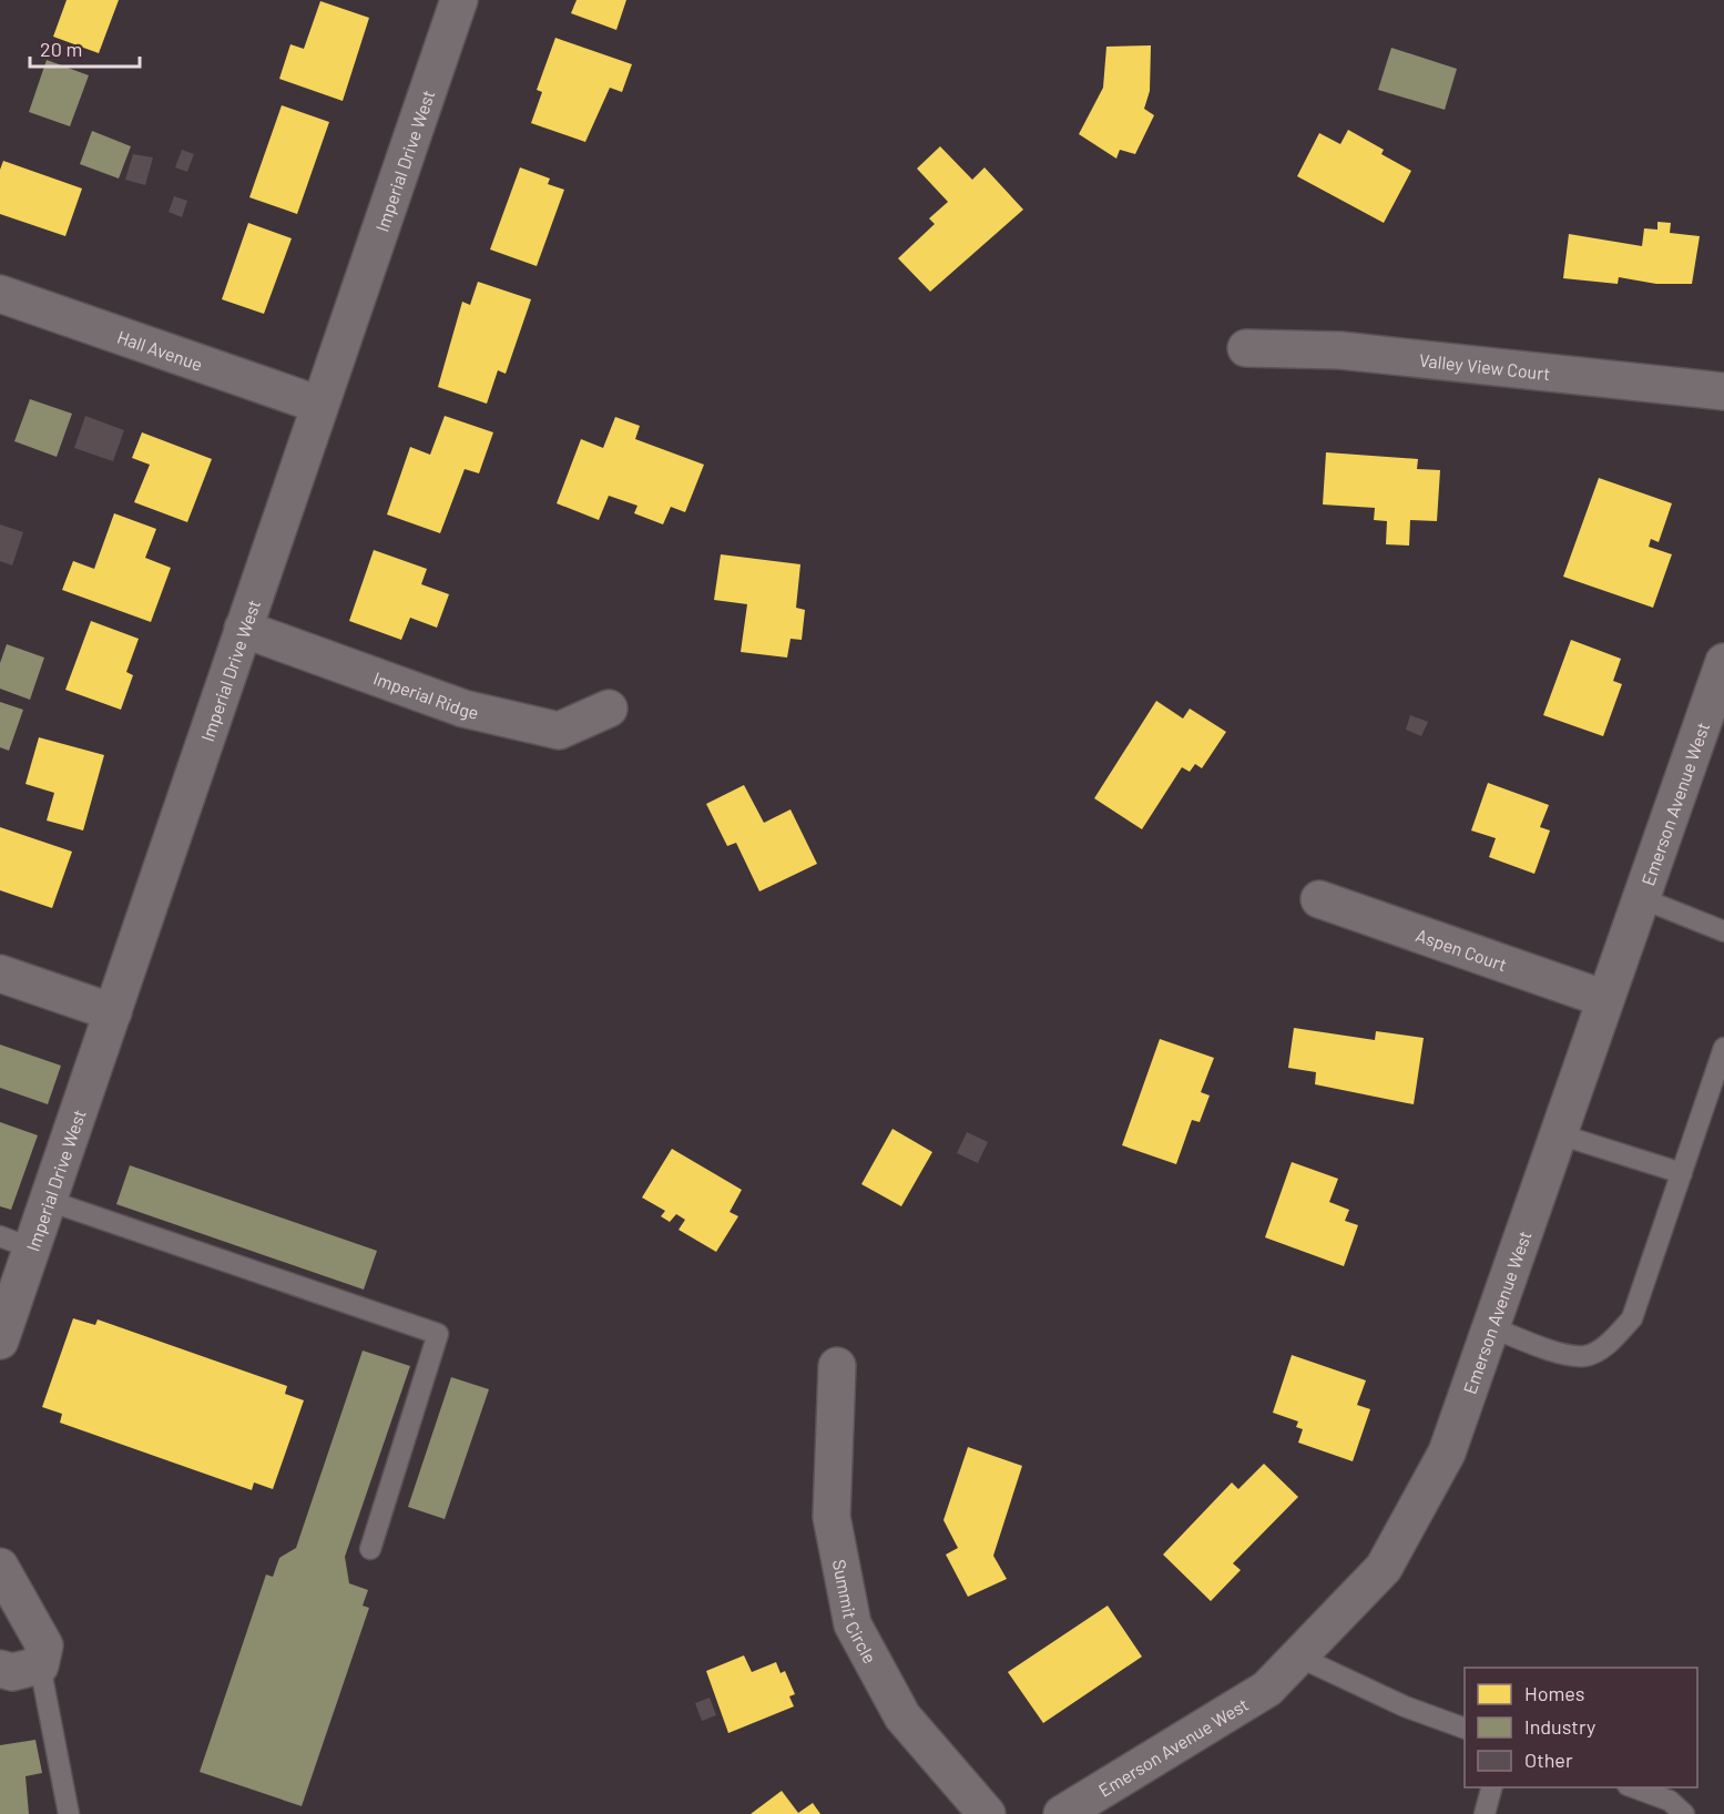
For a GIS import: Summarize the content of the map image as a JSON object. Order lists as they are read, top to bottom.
{
  "streets": {
    "street": [
      "Imperial Drive West",
      "Hall Avenue",
      "Valley View Court",
      "Imperial Ridge",
      "Emerson Avenue West",
      "Aspen Court",
      "Summit Circle"
    ]
  },
  "crossings": [
    ["Imperial Drive West", "Hall Avenue"],
    ["Imperial Drive West", "Imperial Ridge"],
    ["Emerson Avenue West", "Aspen Court"]
  ],
  "legend": ["Homes", "Industry", "Other"],
  "scale_bar": "20 m"
}
